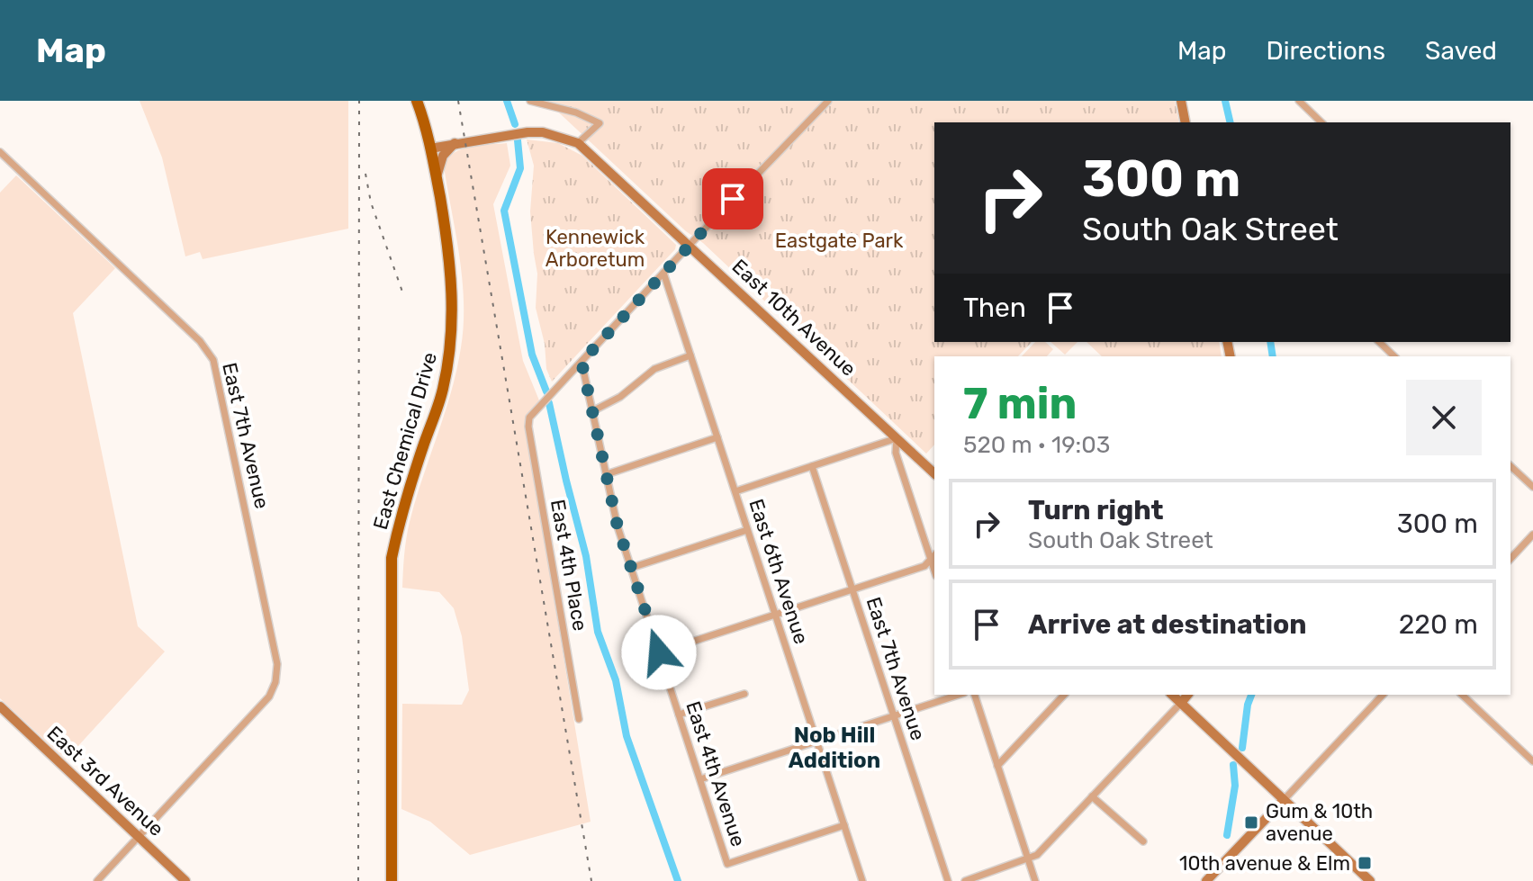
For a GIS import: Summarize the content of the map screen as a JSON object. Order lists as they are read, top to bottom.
{
  "streets": {
    "main road": ["East Chemical Drive"],
    "street": [
      "East 10th Avenue",
      "East 7th Avenue",
      "East 4th Place",
      "East 6th Avenue",
      "East 4th Avenue",
      "East 3rd Avenue"
    ]
  },
  "crossings": [
    ["East 10th Avenue", "East Chemical Drive"],
    ["East 7th Avenue", "East 3rd Avenue"],
    ["East 4th Place", "East 4th Avenue"],
    ["East 6th Avenue", "East 4th Avenue"]
  ],
  "districts": ["Nob Hill Addition"],
  "parks": ["Kennewick Arboretum", "Eastgate Park"],
  "places": {
    "transit": ["Gum & 10th avenue", "10th avenue & Elm"]
  },
  "page": {
    "header": "Map",
    "nav": ["Map", "Directions", "Saved"],
    "turn": ["300 m", "South Oak Street"],
    "then": "Then",
    "heading": ["7 min", "520 m · 19:03"],
    "list": [
      {
        "name": "Turn right",
        "note": "South Oak Street",
        "value": "300 m"
      },
      {
        "name": "Arrive at destination",
        "value": "220 m"
      }
    ]
  }
}
